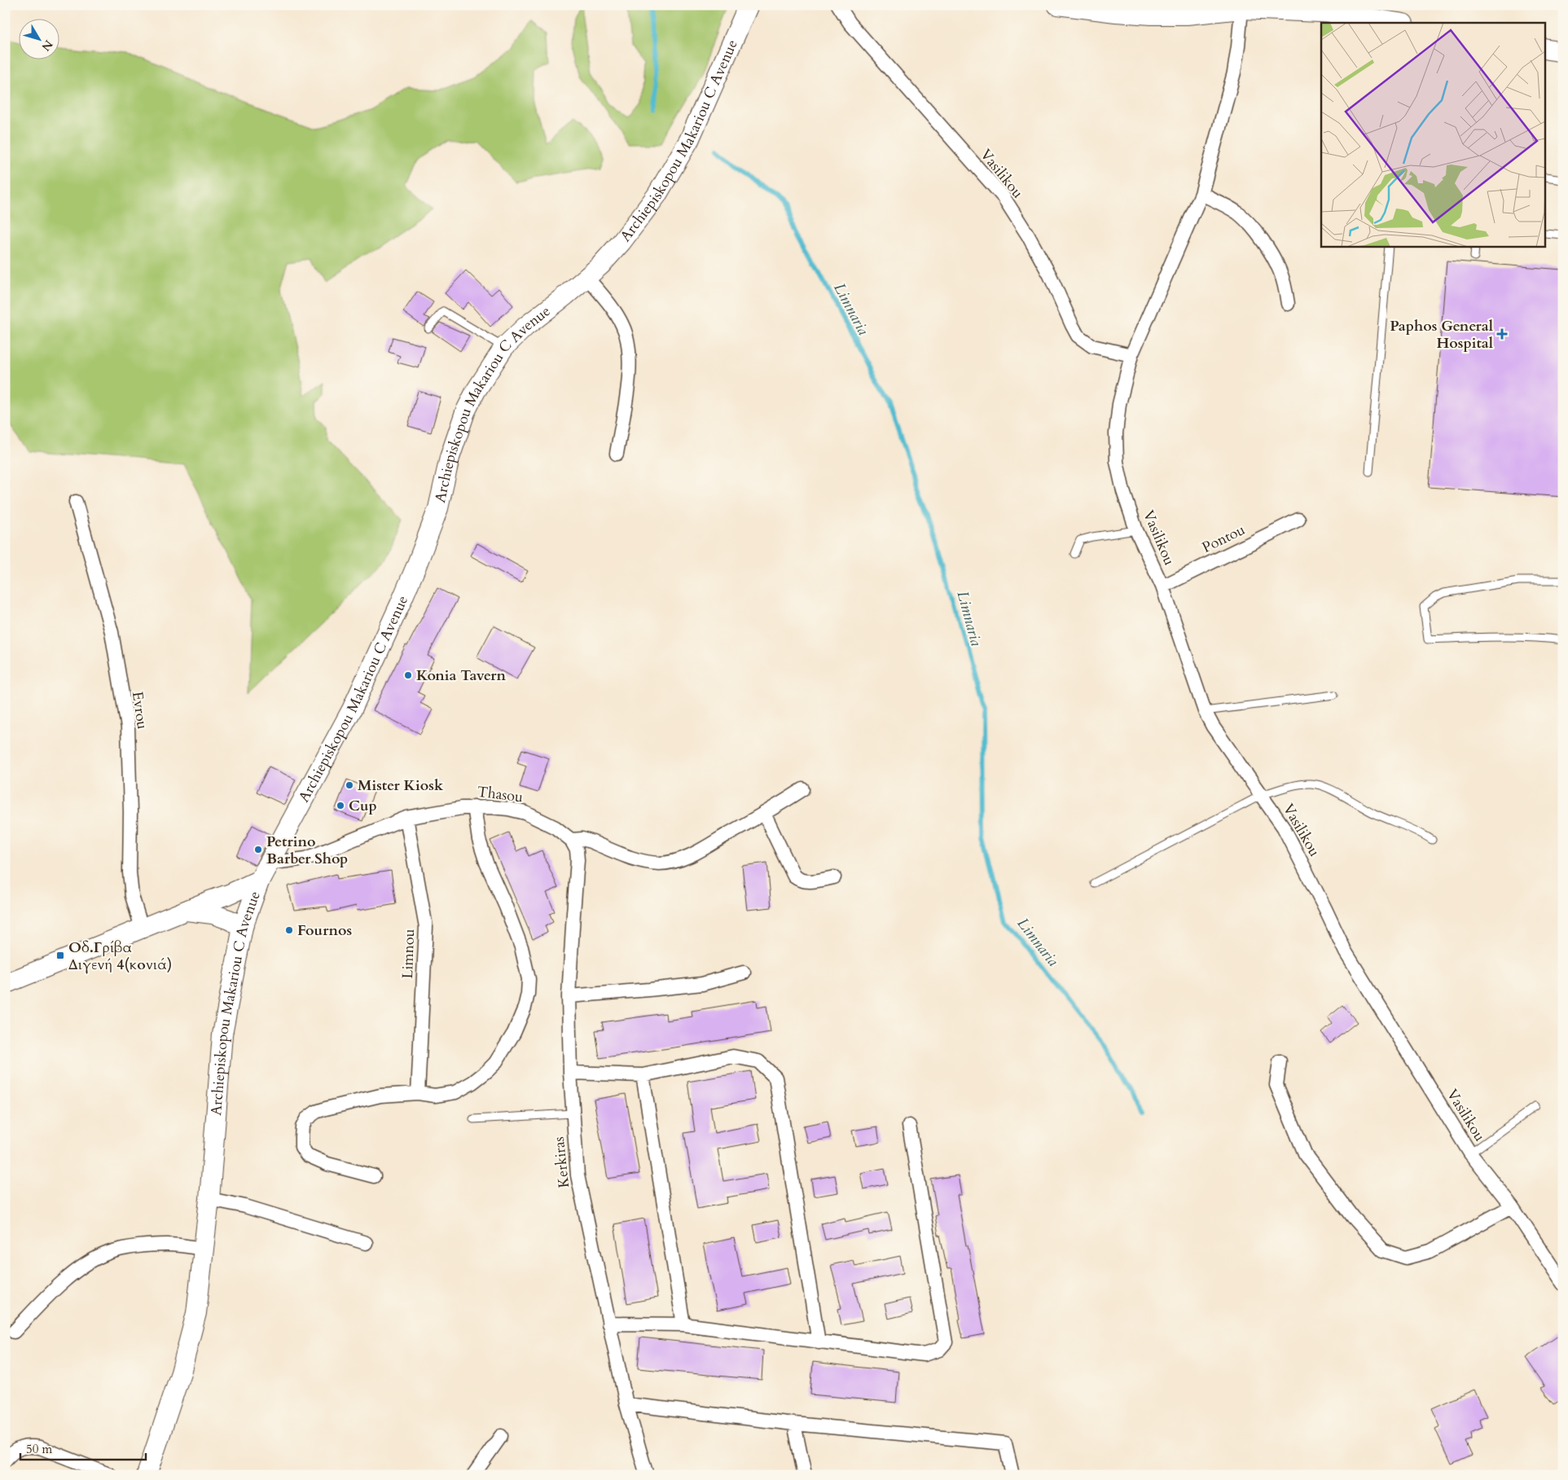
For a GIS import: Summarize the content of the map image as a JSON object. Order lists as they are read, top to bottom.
{
  "streets": {
    "main road": ["Archiepiskopou Makariou C Avenue"],
    "street": [
      "Vasilikou",
      "Pontou",
      "Evrou",
      "Thasou",
      "Limnou",
      "Kerkiras"
    ]
  },
  "crossings": [
    ["Archiepiskopou Makariou C Avenue", "Thasou"],
    ["Vasilikou", "Pontou"],
    ["Thasou", "Limnou"],
    ["Thasou", "Kerkiras"]
  ],
  "water": ["Limnaria"],
  "places": {
    "health": ["Paphos General Hospital"],
    "other": [
      "Konia Tavern",
      "Mister Kiosk",
      "Cup",
      "Petrino Barber Shop",
      "Fournos"
    ],
    "transit": ["Οδ.Γρίβα Διγενή 4(κονιά)"]
  },
  "scale_bar": "50 m",
  "north": "bottom right"
}
